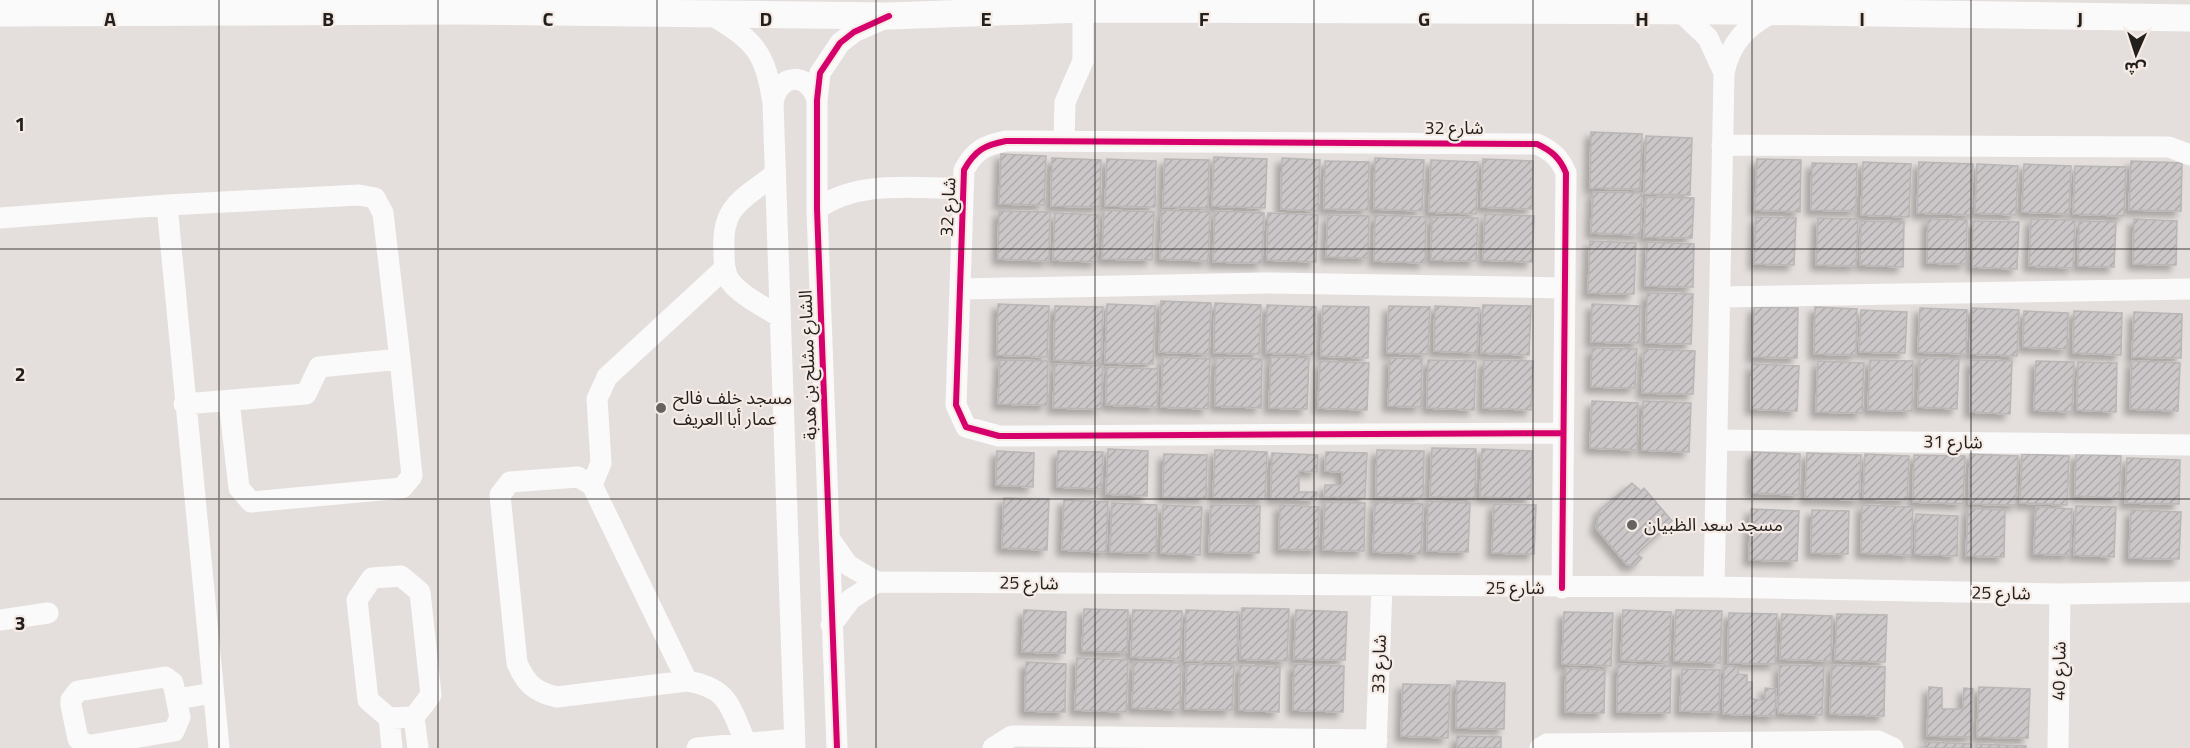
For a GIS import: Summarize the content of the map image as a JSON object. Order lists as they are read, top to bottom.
{
  "streets": {
    "street": [
      "شارع 32",
      "الشارع مشلح بن هدبة",
      "شارع 31",
      "شارع 25",
      "شارع 33",
      "شارع 40"
    ]
  },
  "crossings": [
    ["شارع 32", "شارع 25"],
    ["الشارع مشلح بن هدبة", "شارع 25"],
    ["شارع 25", "شارع 33"],
    ["شارع 25", "شارع 40"]
  ],
  "places": ["مسجد خلف فالح عمار أبا العريف", "مسجد سعد الظبيان"],
  "north": "bottom",
  "grid": {
    "columns": [
      "A",
      "B",
      "C",
      "D",
      "E",
      "F",
      "G",
      "H",
      "I",
      "J"
    ],
    "rows": ["1", "2", "3"]
  }
}
